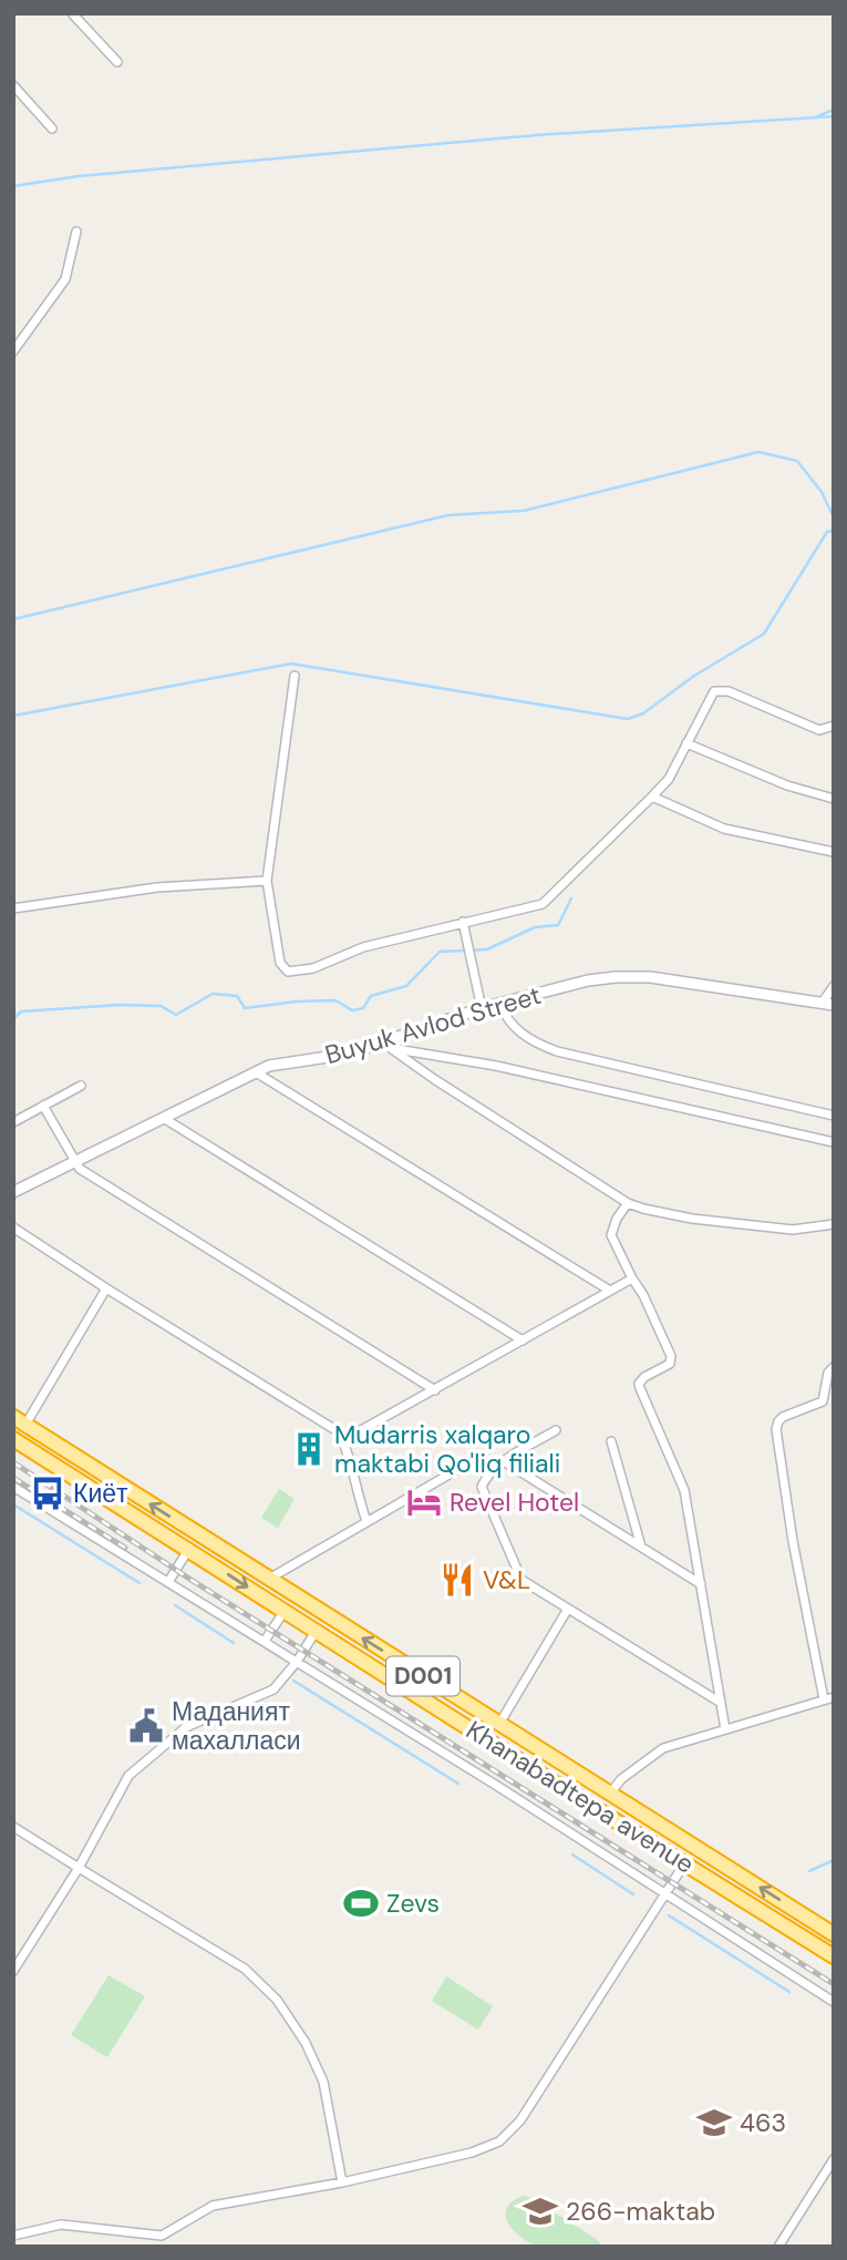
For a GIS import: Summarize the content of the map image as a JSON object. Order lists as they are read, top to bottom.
{
  "streets": {
    "highway": ["D001", "Khanabadtepa avenue"],
    "street": ["Buyuk Avlod Street"]
  },
  "places": {
    "building": ["Mudarris xalqaro maktabi Qo'liq filiali"],
    "bus stop": ["Киёт"],
    "hotel": ["Revel Hotel"],
    "restaurant": ["V&L"],
    "public building": ["Маданият махалласи"],
    "sports": ["Zevs"],
    "school or university": ["463", "266-maktab"]
  }
}
